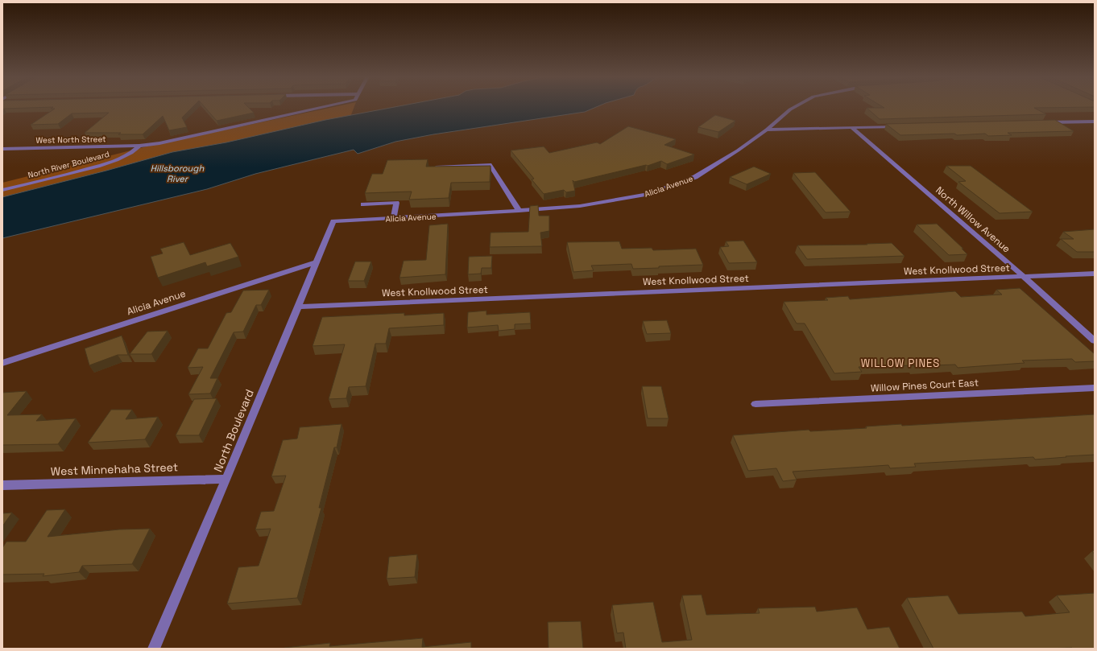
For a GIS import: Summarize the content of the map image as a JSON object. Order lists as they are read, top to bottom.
{
  "streets": {
    "street": [
      "West North Street",
      "North River Boulevard",
      "Alicia Avenue",
      "North Willow Avenue",
      "West Knollwood Street",
      "Willow Pines Court East",
      "North Boulevard",
      "West Minnehaha Street"
    ]
  },
  "crossings": [
    ["West North Street", "North River Boulevard"],
    ["Alicia Avenue", "North Boulevard"],
    ["North Willow Avenue", "West Knollwood Street"],
    ["West Knollwood Street", "North Boulevard"],
    ["North Boulevard", "West Minnehaha Street"]
  ],
  "districts": ["WILLOW PINES"],
  "water": ["Hillsborough River"]
}
